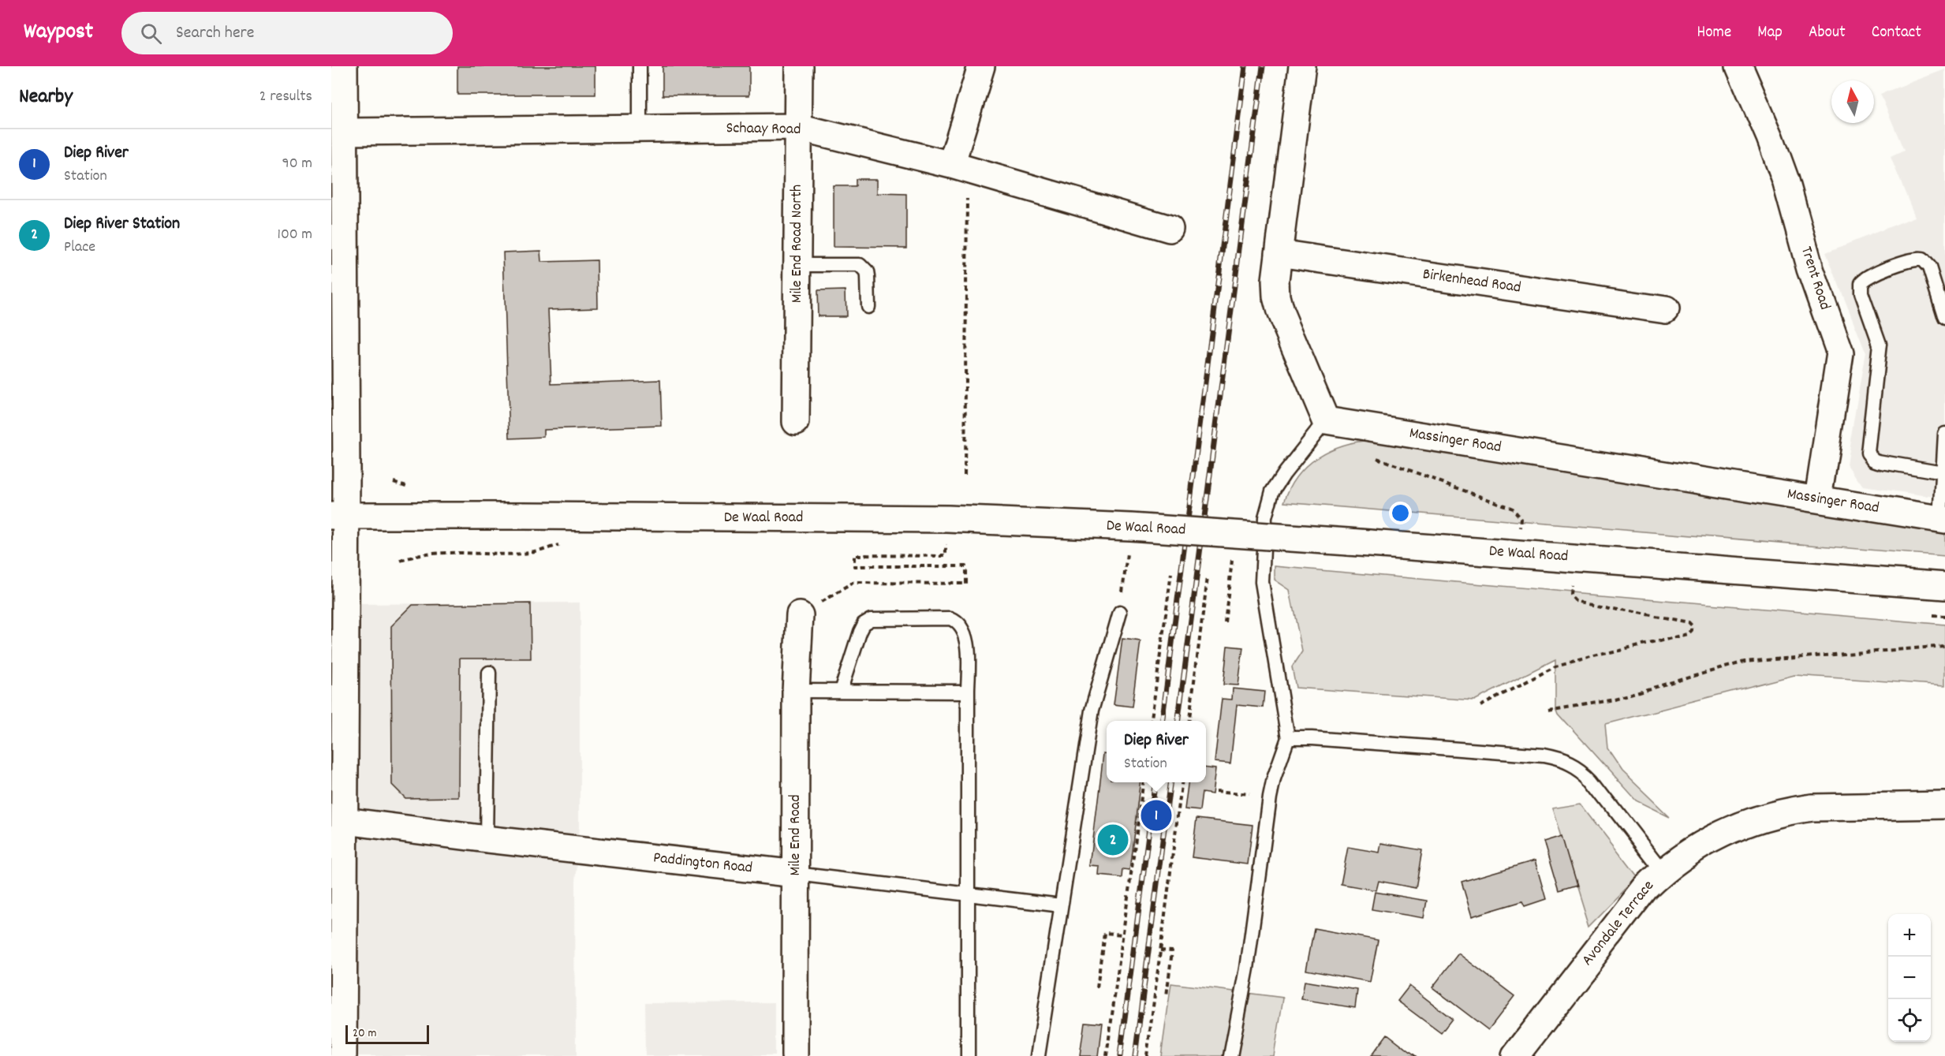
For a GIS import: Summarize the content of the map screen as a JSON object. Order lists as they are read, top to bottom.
{
  "streets": {
    "street": [
      "Schaay Road",
      "Mile End Road North",
      "Trent Road",
      "Birkenhead Road",
      "Massinger Road",
      "De Waal Road",
      "Mile End Road",
      "Paddington Road",
      "Avondale Terrace"
    ]
  },
  "crossings": [
    ["Schaay Road", "Mile End Road North"],
    ["Trent Road", "Massinger Road"],
    ["Mile End Road", "Paddington Road"]
  ],
  "scale_bar": "20 m",
  "north": "top",
  "page": {
    "header": "Waypost",
    "search": "Search here",
    "nav": [
      "Home",
      "Map",
      "About",
      "Contact"
    ],
    "heading": ["Nearby", "2 results"],
    "list": [
      {
        "mark": "1",
        "name": "Diep River",
        "note": "Station",
        "value": "90 m"
      },
      {
        "mark": "2",
        "name": "Diep River Station",
        "note": "Place",
        "value": "100 m"
      }
    ],
    "popup": ["Diep River", "Station"],
    "pins": ["1", "2"],
    "map_buttons": ["+", "−"],
    "scale": "20 m"
  }
}
